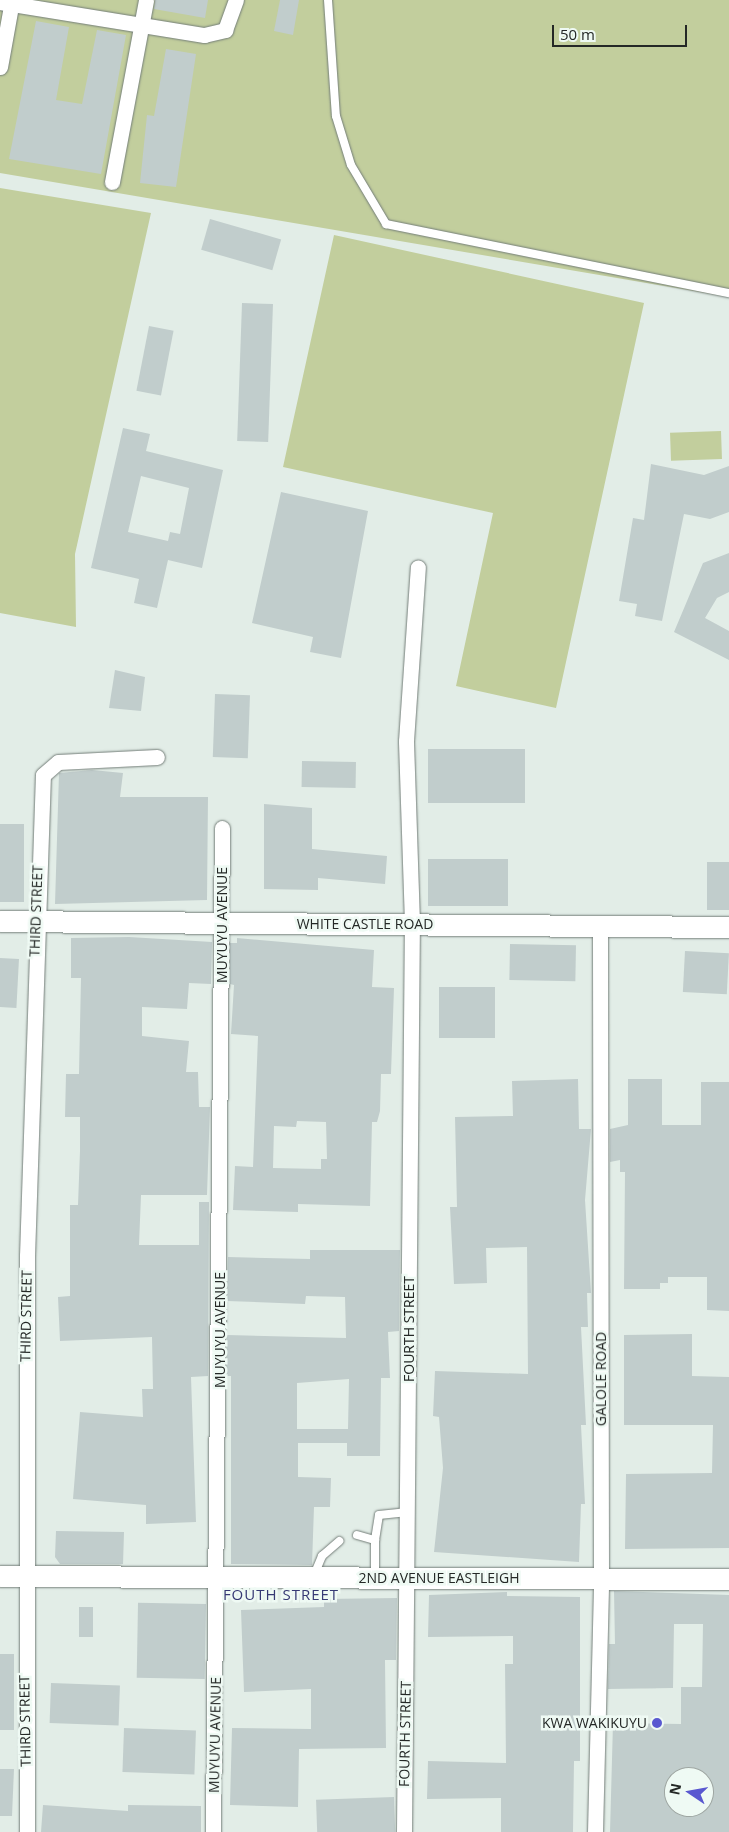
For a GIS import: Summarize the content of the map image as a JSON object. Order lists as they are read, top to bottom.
{
  "streets": {
    "street": [
      "THIRD STREET",
      "WHITE CASTLE ROAD",
      "MUYUYU AVENUE",
      "FOURTH STREET",
      "GALOLE ROAD",
      "2ND AVENUE EASTLEIGH"
    ]
  },
  "crossings": [
    ["THIRD STREET", "WHITE CASTLE ROAD"],
    ["THIRD STREET", "2ND AVENUE EASTLEIGH"],
    ["WHITE CASTLE ROAD", "MUYUYU AVENUE"],
    ["WHITE CASTLE ROAD", "FOURTH STREET"],
    ["WHITE CASTLE ROAD", "GALOLE ROAD"],
    ["MUYUYU AVENUE", "2ND AVENUE EASTLEIGH"],
    ["FOURTH STREET", "2ND AVENUE EASTLEIGH"],
    ["GALOLE ROAD", "2ND AVENUE EASTLEIGH"]
  ],
  "districts": ["FOUTH STREET"],
  "places": ["KWA WAKIKUYU"],
  "scale_bar": "50 m",
  "north": "left"
}
